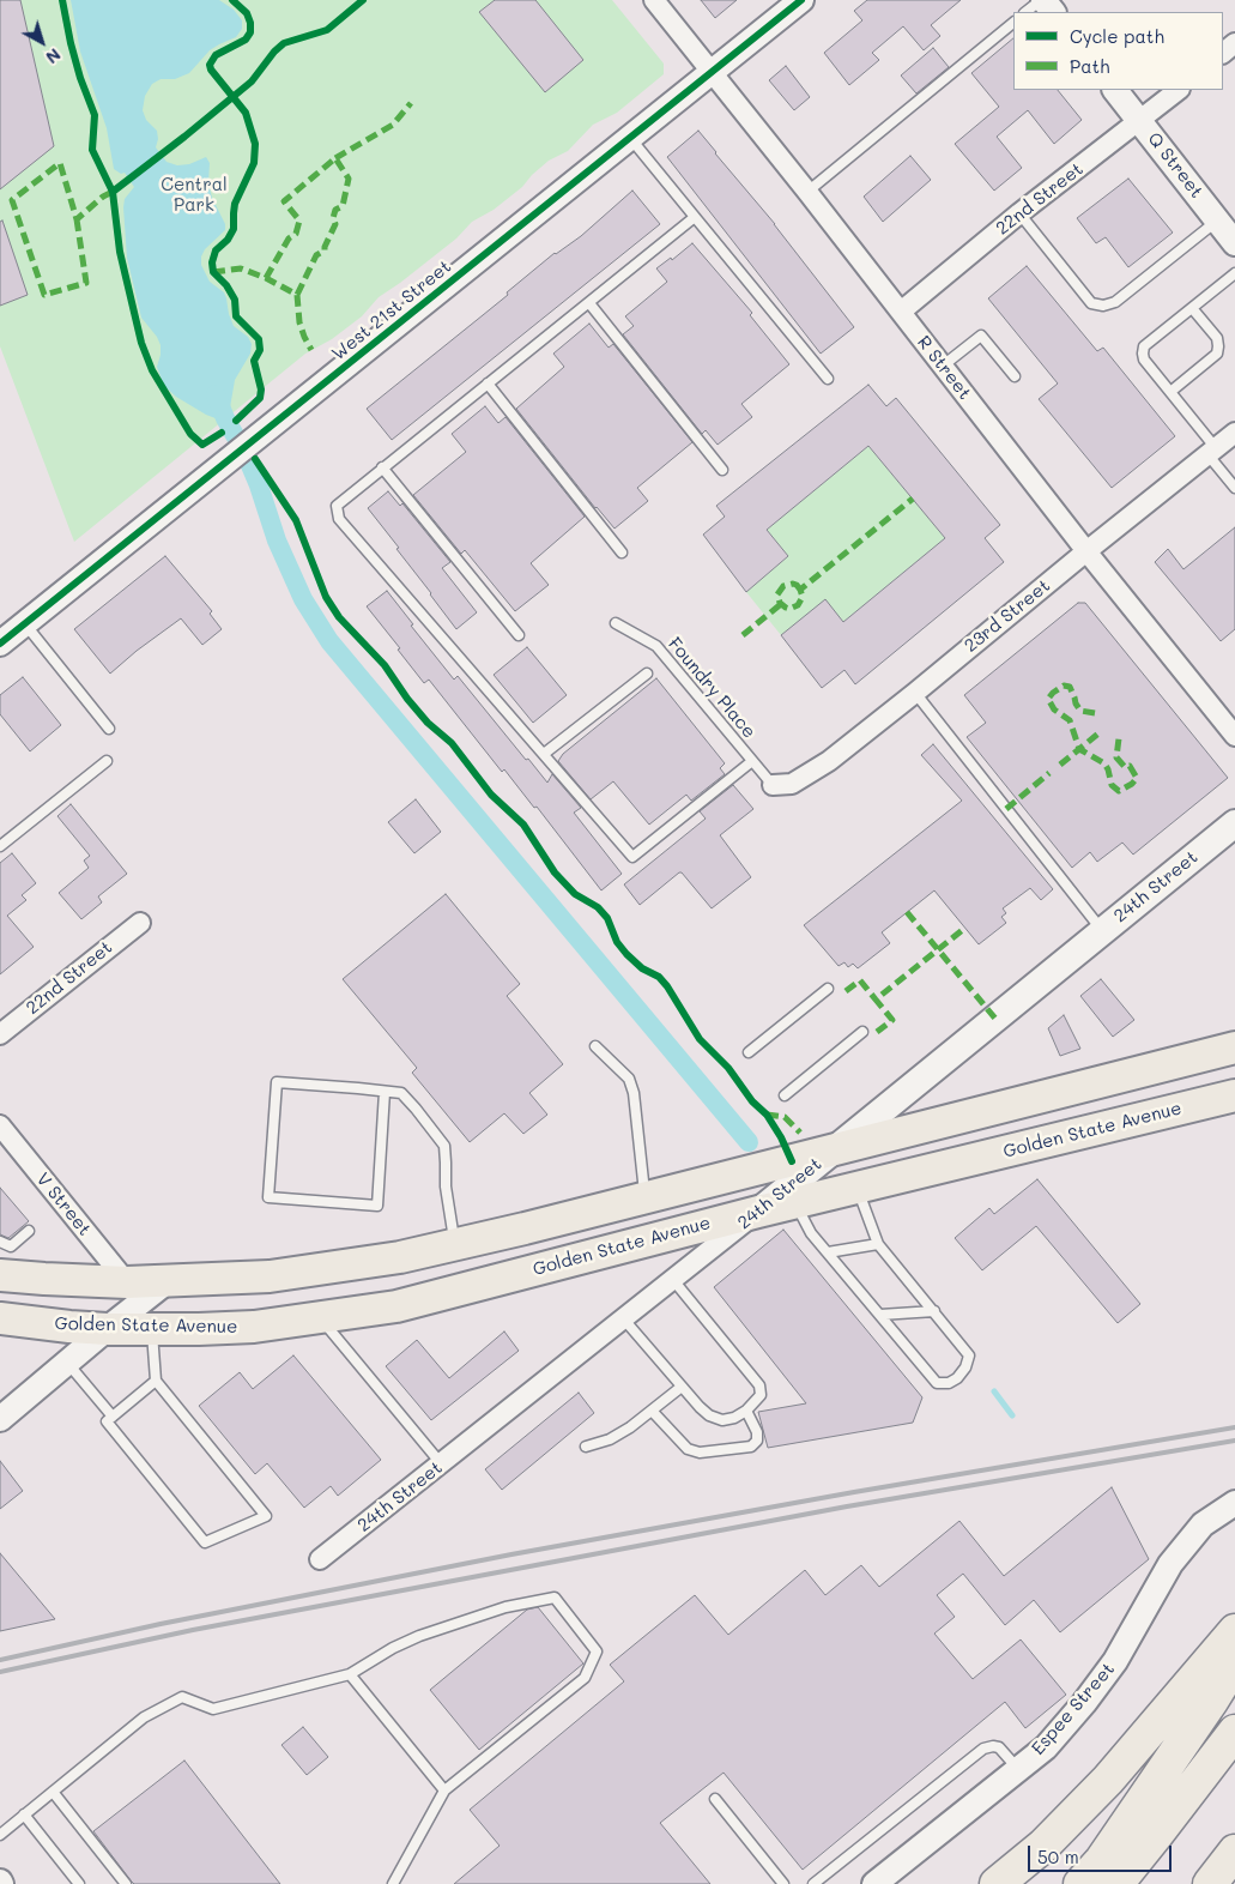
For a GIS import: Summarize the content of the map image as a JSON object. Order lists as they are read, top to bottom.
{
  "streets": {
    "highway": ["Golden State Avenue"],
    "main road": ["24th Street"],
    "street": [
      "Q Street",
      "22nd Street",
      "West 21st Street",
      "R Street",
      "23rd Street",
      "V Street",
      "Espee Street"
    ],
    "lane": ["Foundry Place"]
  },
  "crossings": [
    ["Q Street", "22nd Street"],
    ["22nd Street", "R Street"],
    ["West 21st Street", "R Street"],
    ["R Street", "23rd Street"],
    ["23rd Street", "Foundry Place"],
    ["24th Street", "Golden State Avenue"]
  ],
  "parks": ["Central Park"],
  "legend": ["Cycle path", "Path"],
  "scale_bar": "50 m",
  "north": "bottom right"
}
